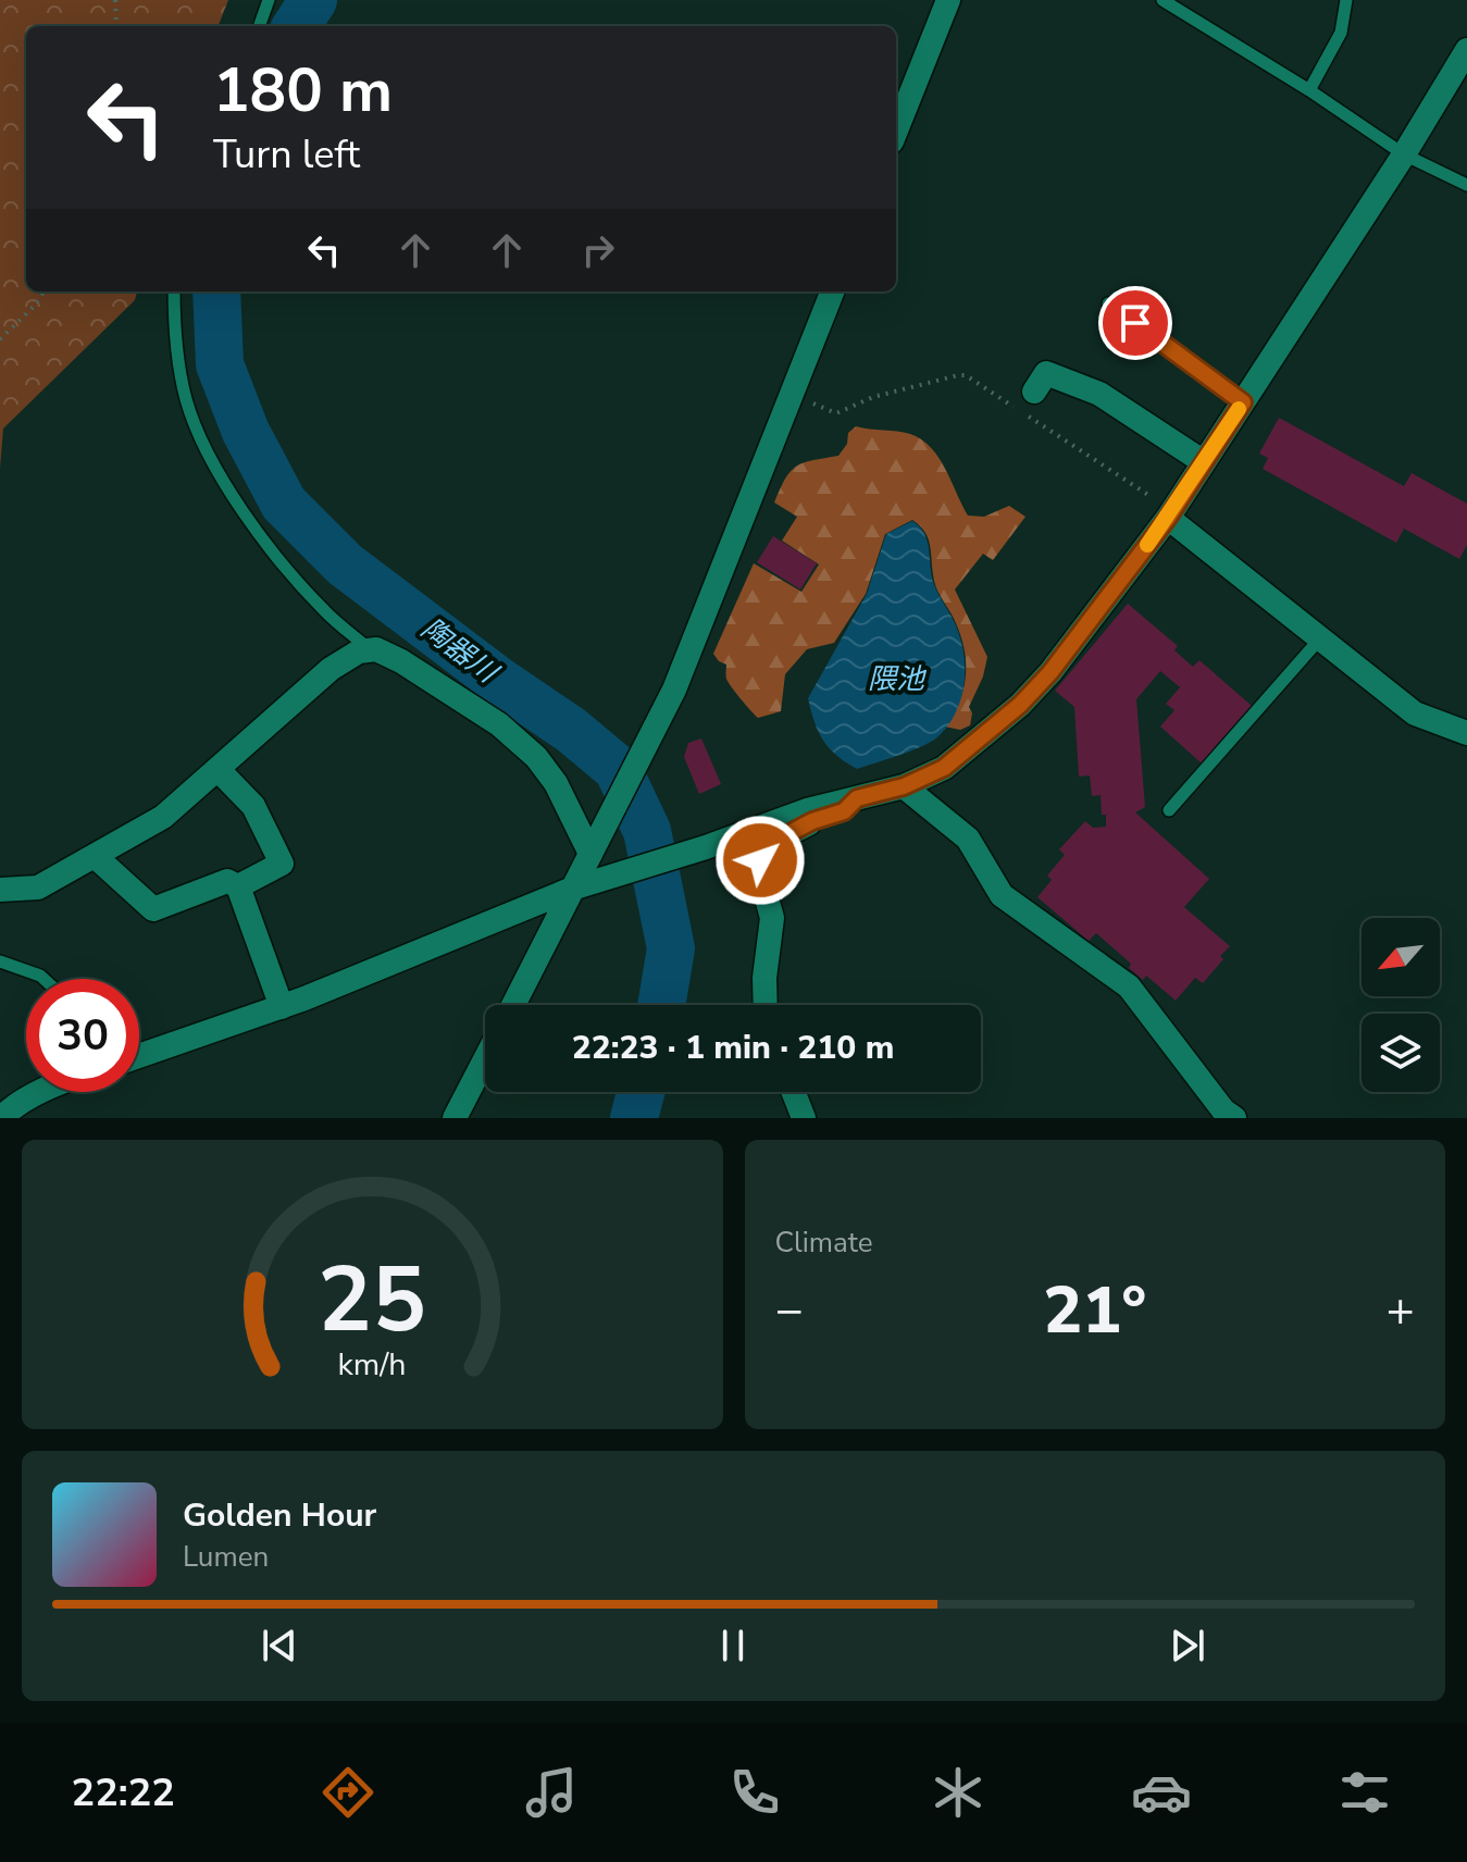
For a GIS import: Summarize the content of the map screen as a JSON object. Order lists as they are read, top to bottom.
{
  "water": ["陶器川", "隈池"],
  "north": "bottom left",
  "page": {
    "turn": ["180 m", "Turn left"],
    "limit": "30",
    "trip": "22:23 · 1 min · 210 m",
    "tile": "Climate",
    "heat": ["−", "21°", "+"],
    "song": ["Golden Hour", "Lumen"],
    "tabs": "22:22",
    "gauge": ["25", "km/h"]
  }
}
